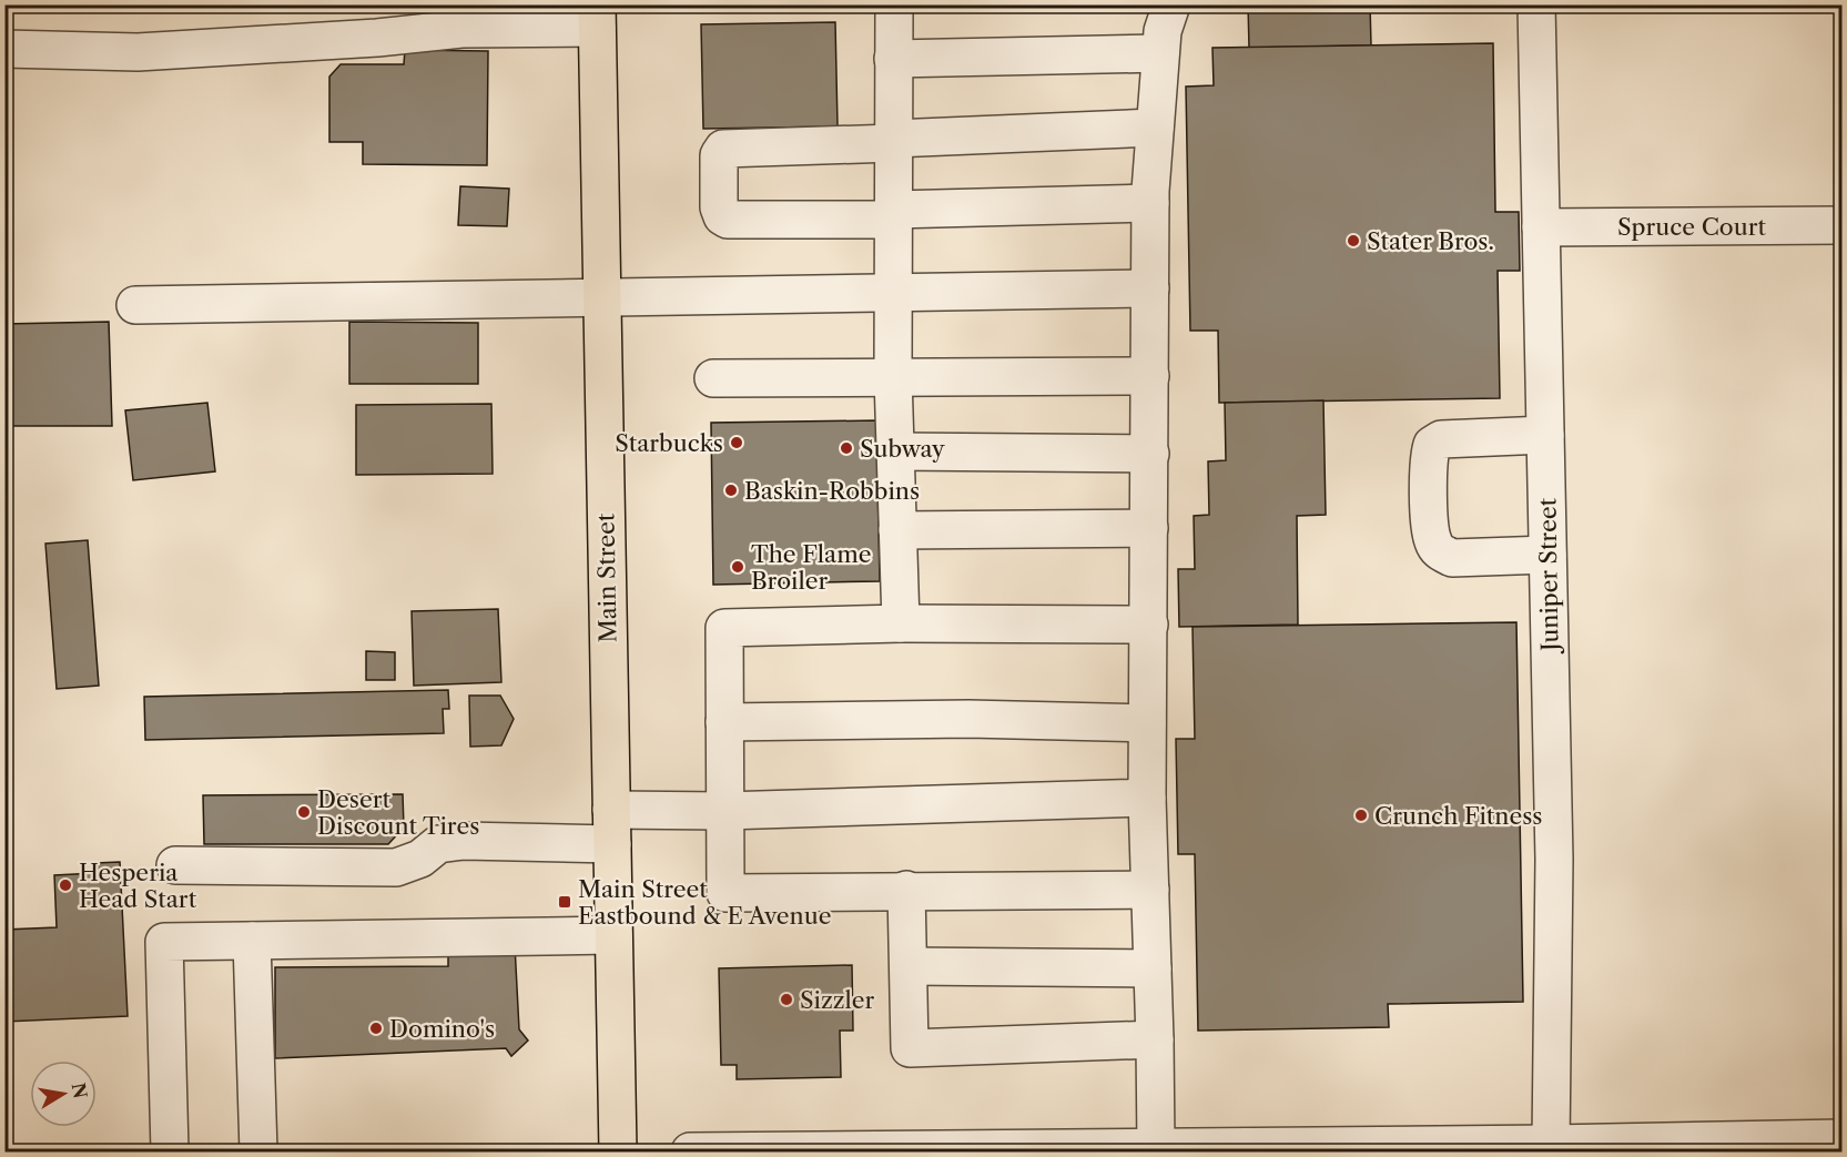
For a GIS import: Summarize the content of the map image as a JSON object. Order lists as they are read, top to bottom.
{
  "streets": {
    "main road": ["Main Street"],
    "street": ["Spruce Court", "Juniper Street"]
  },
  "crossings": [
    ["Spruce Court", "Juniper Street"]
  ],
  "places": {
    "other": [
      "Stater Bros.",
      "Starbucks",
      "Subway",
      "Baskin-Robbins",
      "The Flame Broiler",
      "Desert Discount Tires",
      "Crunch Fitness",
      "Hesperia Head Start",
      "Sizzler",
      "Domino's"
    ],
    "transit": ["Main Street Eastbound & E Avenue"]
  },
  "north": "right"
}
